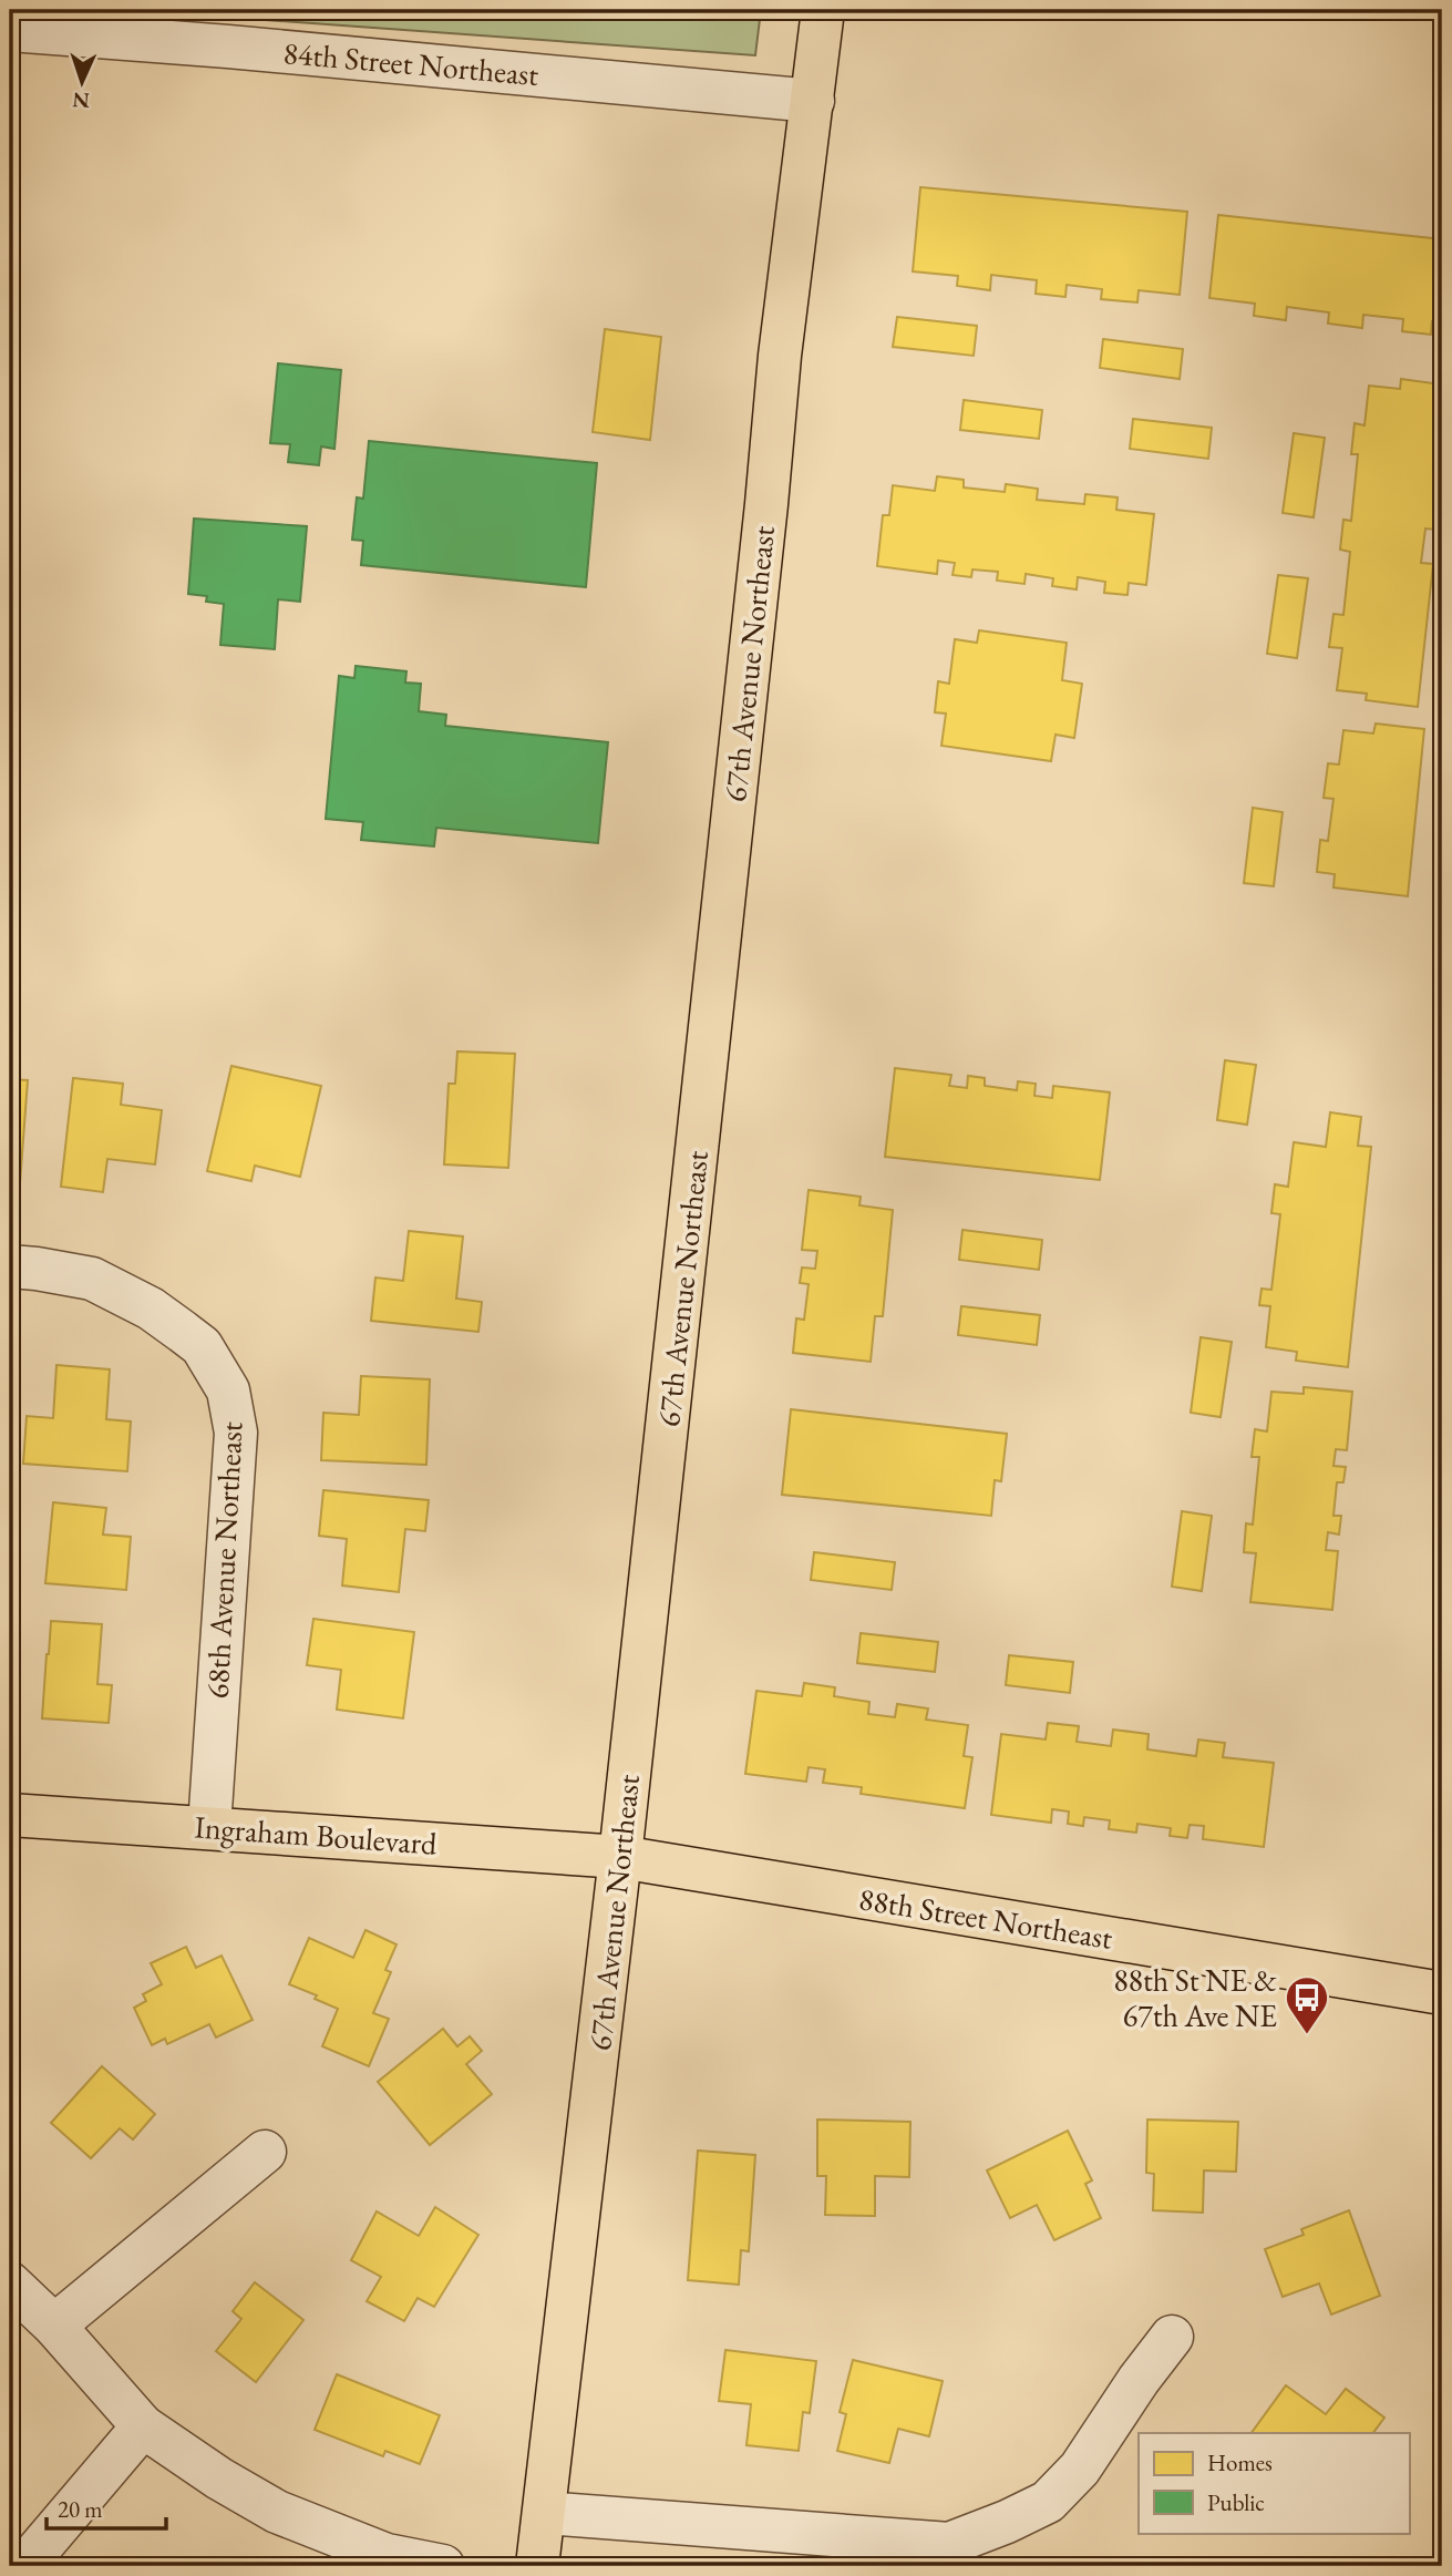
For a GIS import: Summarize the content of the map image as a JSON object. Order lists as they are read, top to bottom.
{
  "streets": {
    "main road": ["67th Avenue Northeast", "Ingraham Boulevard", "88th Street Northeast"],
    "street": ["84th Street Northeast", "68th Avenue Northeast"]
  },
  "crossings": [
    ["84th Street Northeast", "67th Avenue Northeast"],
    ["67th Avenue Northeast", "Ingraham Boulevard"],
    ["67th Avenue Northeast", "88th Street Northeast"],
    ["68th Avenue Northeast", "Ingraham Boulevard"],
    ["Ingraham Boulevard", "88th Street Northeast"]
  ],
  "places": {
    "bus stop": ["88th St NE & 67th Ave NE"]
  },
  "legend": ["Homes", "Public"],
  "scale_bar": "20 m",
  "north": "bottom"
}
